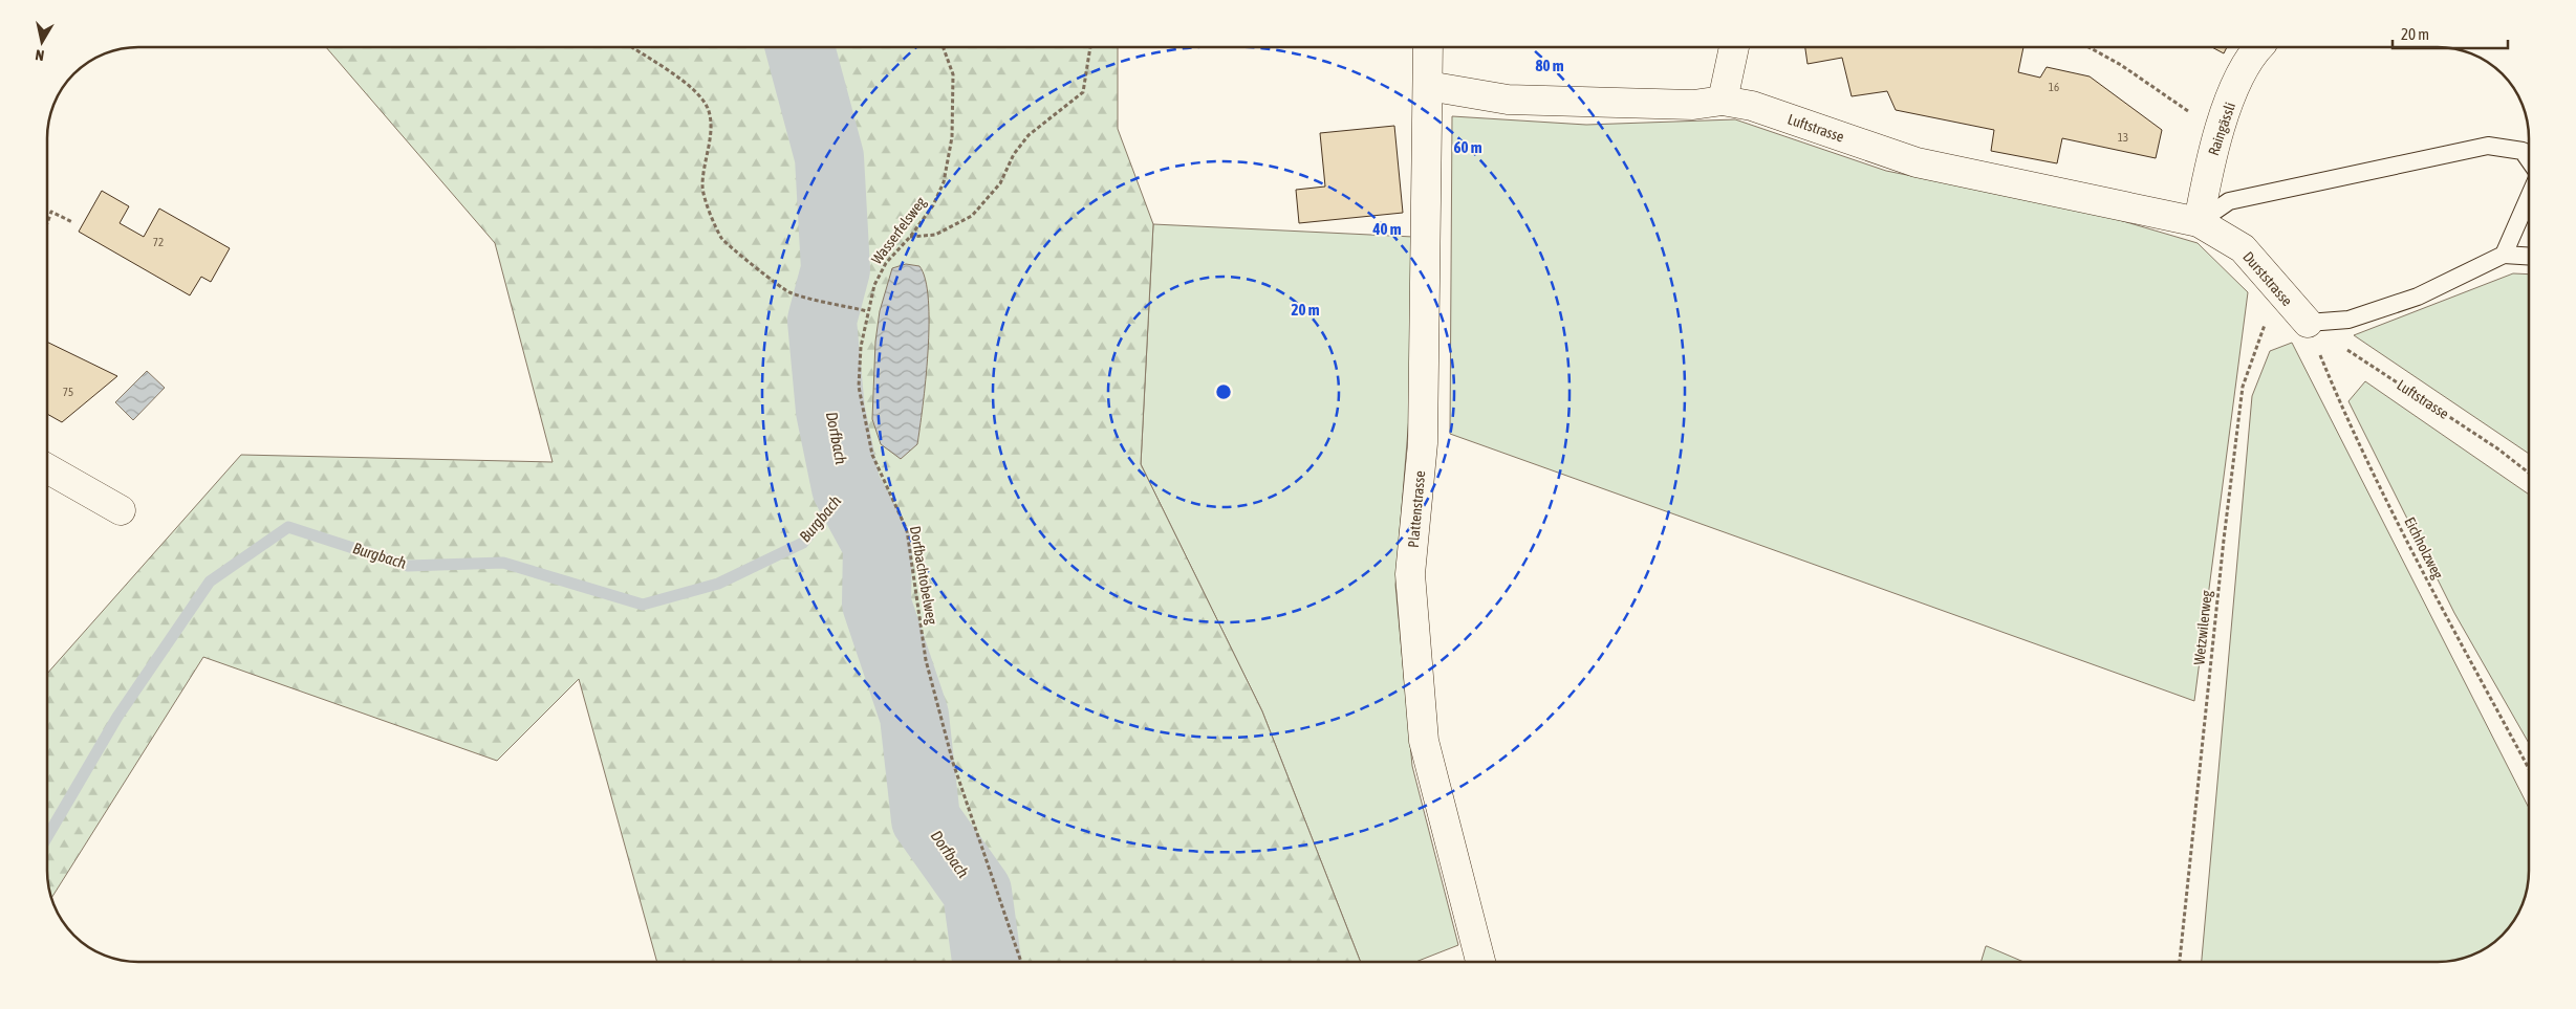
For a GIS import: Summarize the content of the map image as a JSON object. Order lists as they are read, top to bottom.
{
  "streets": {
    "street": [
      "Luftstrasse",
      "Raingässli",
      "Durststrasse",
      "Plattenstrasse"
    ],
    "path": [
      "Wasserfelsweg",
      "Eichholzweg",
      "Dorfbachtobelweg",
      "Wetzwilerweg"
    ]
  },
  "crossings": [
    ["Luftstrasse", "Raingässli"],
    ["Luftstrasse", "Durststrasse"],
    ["Luftstrasse", "Plattenstrasse"],
    ["Luftstrasse", "Eichholzweg"],
    ["Raingässli", "Durststrasse"],
    ["Wasserfelsweg", "Dorfbachtobelweg"],
    ["Durststrasse", "Eichholzweg"],
    ["Durststrasse", "Wetzwilerweg"]
  ],
  "water": ["Dorfbach", "Burgbach"],
  "house_numbers": [
    "16",
    "13",
    "72",
    "75"
  ],
  "scale_bar": "20 m",
  "north": "bottom",
  "rings": [
    "80 m",
    "60 m",
    "40 m",
    "20 m"
  ]
}
